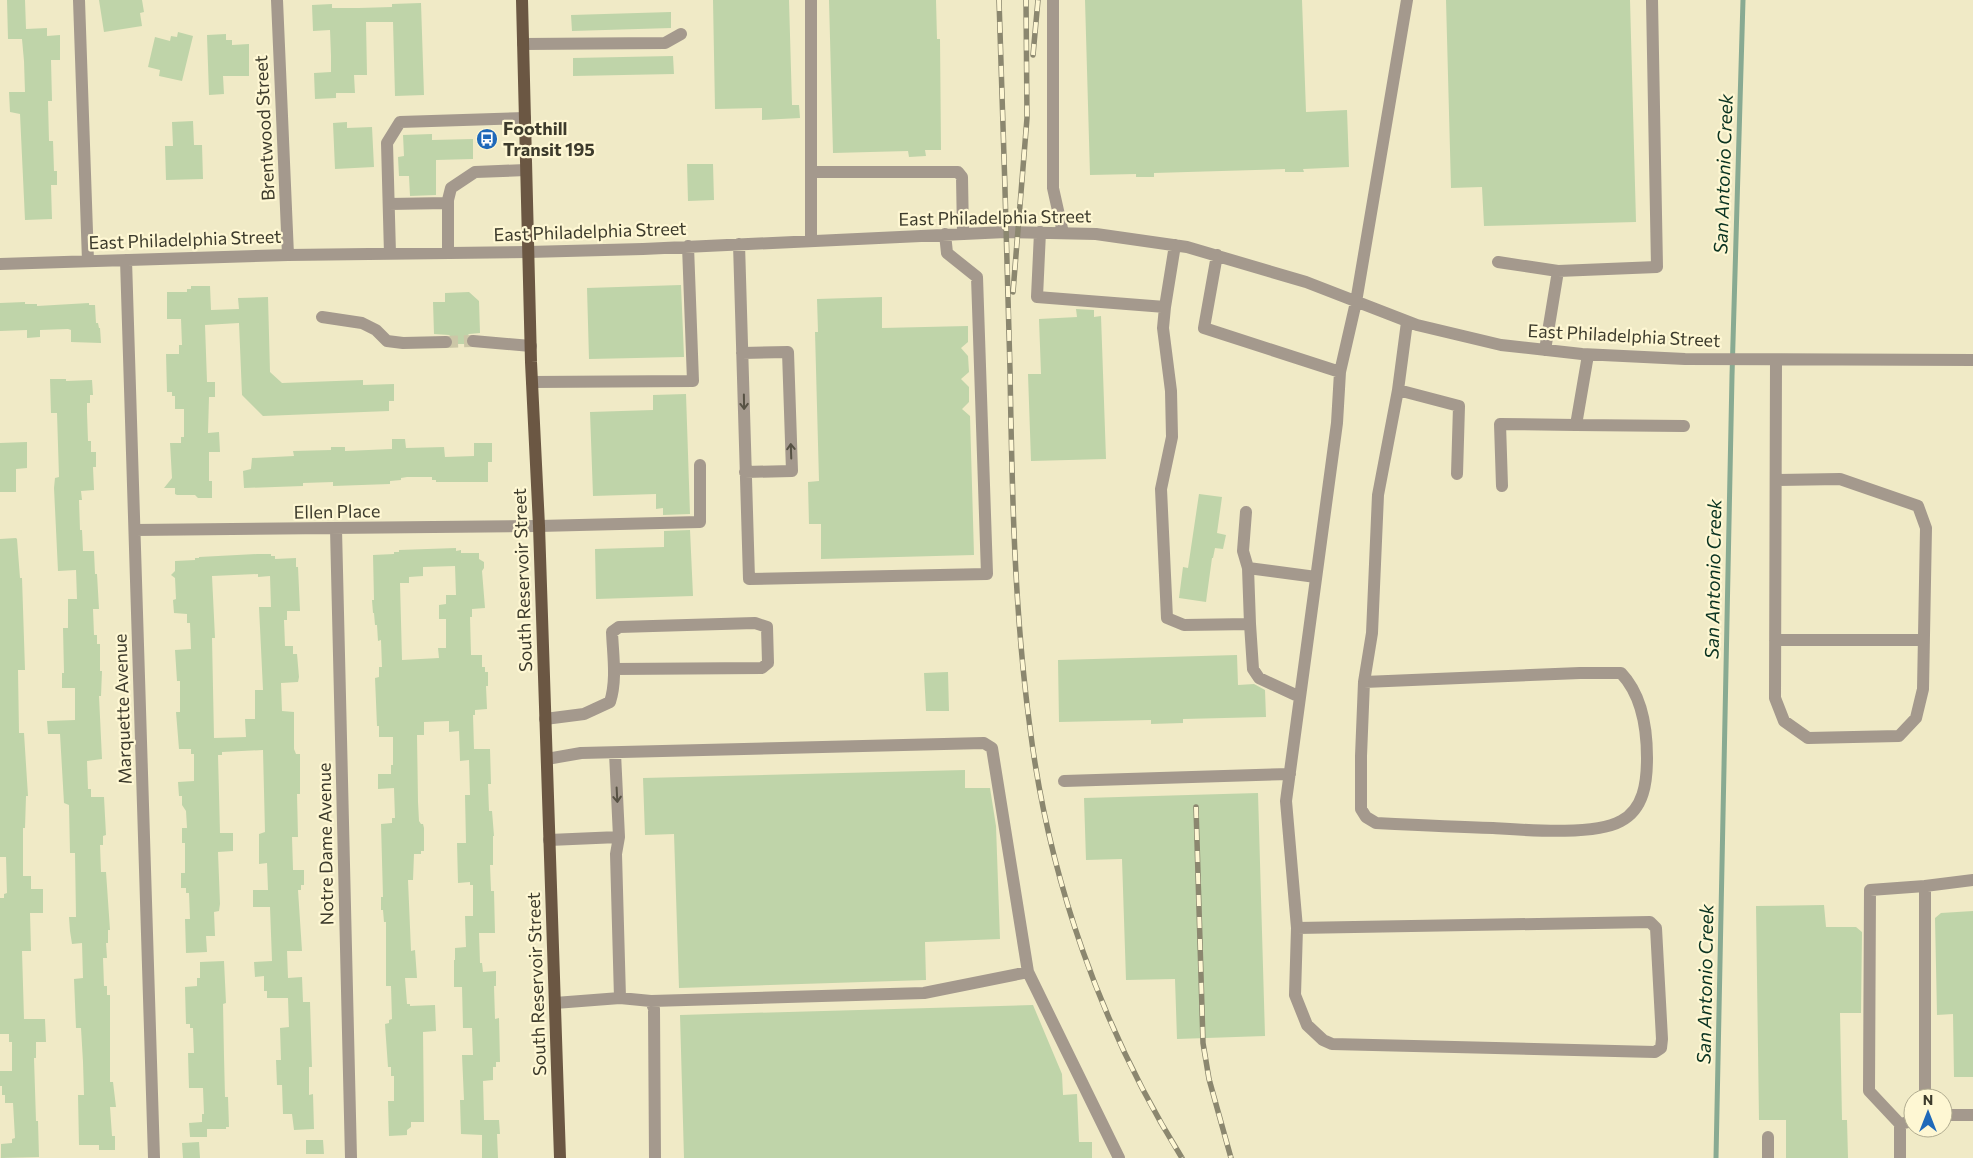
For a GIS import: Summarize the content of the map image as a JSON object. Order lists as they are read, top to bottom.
{
  "streets": {
    "main road": ["South Reservoir Street"],
    "street": [
      "Brentwood Street",
      "East Philadelphia Street",
      "Ellen Place",
      "Marquette Avenue",
      "Notre Dame Avenue"
    ]
  },
  "crossings": [
    ["Brentwood Street", "East Philadelphia Street"],
    ["East Philadelphia Street", "South Reservoir Street"],
    ["East Philadelphia Street", "Marquette Avenue"],
    ["Ellen Place", "South Reservoir Street"],
    ["Ellen Place", "Marquette Avenue"],
    ["Ellen Place", "Notre Dame Avenue"]
  ],
  "water": ["San Antonio Creek"],
  "places": {
    "bus stop": ["Foothill Transit 195"]
  },
  "north": "top"
}
